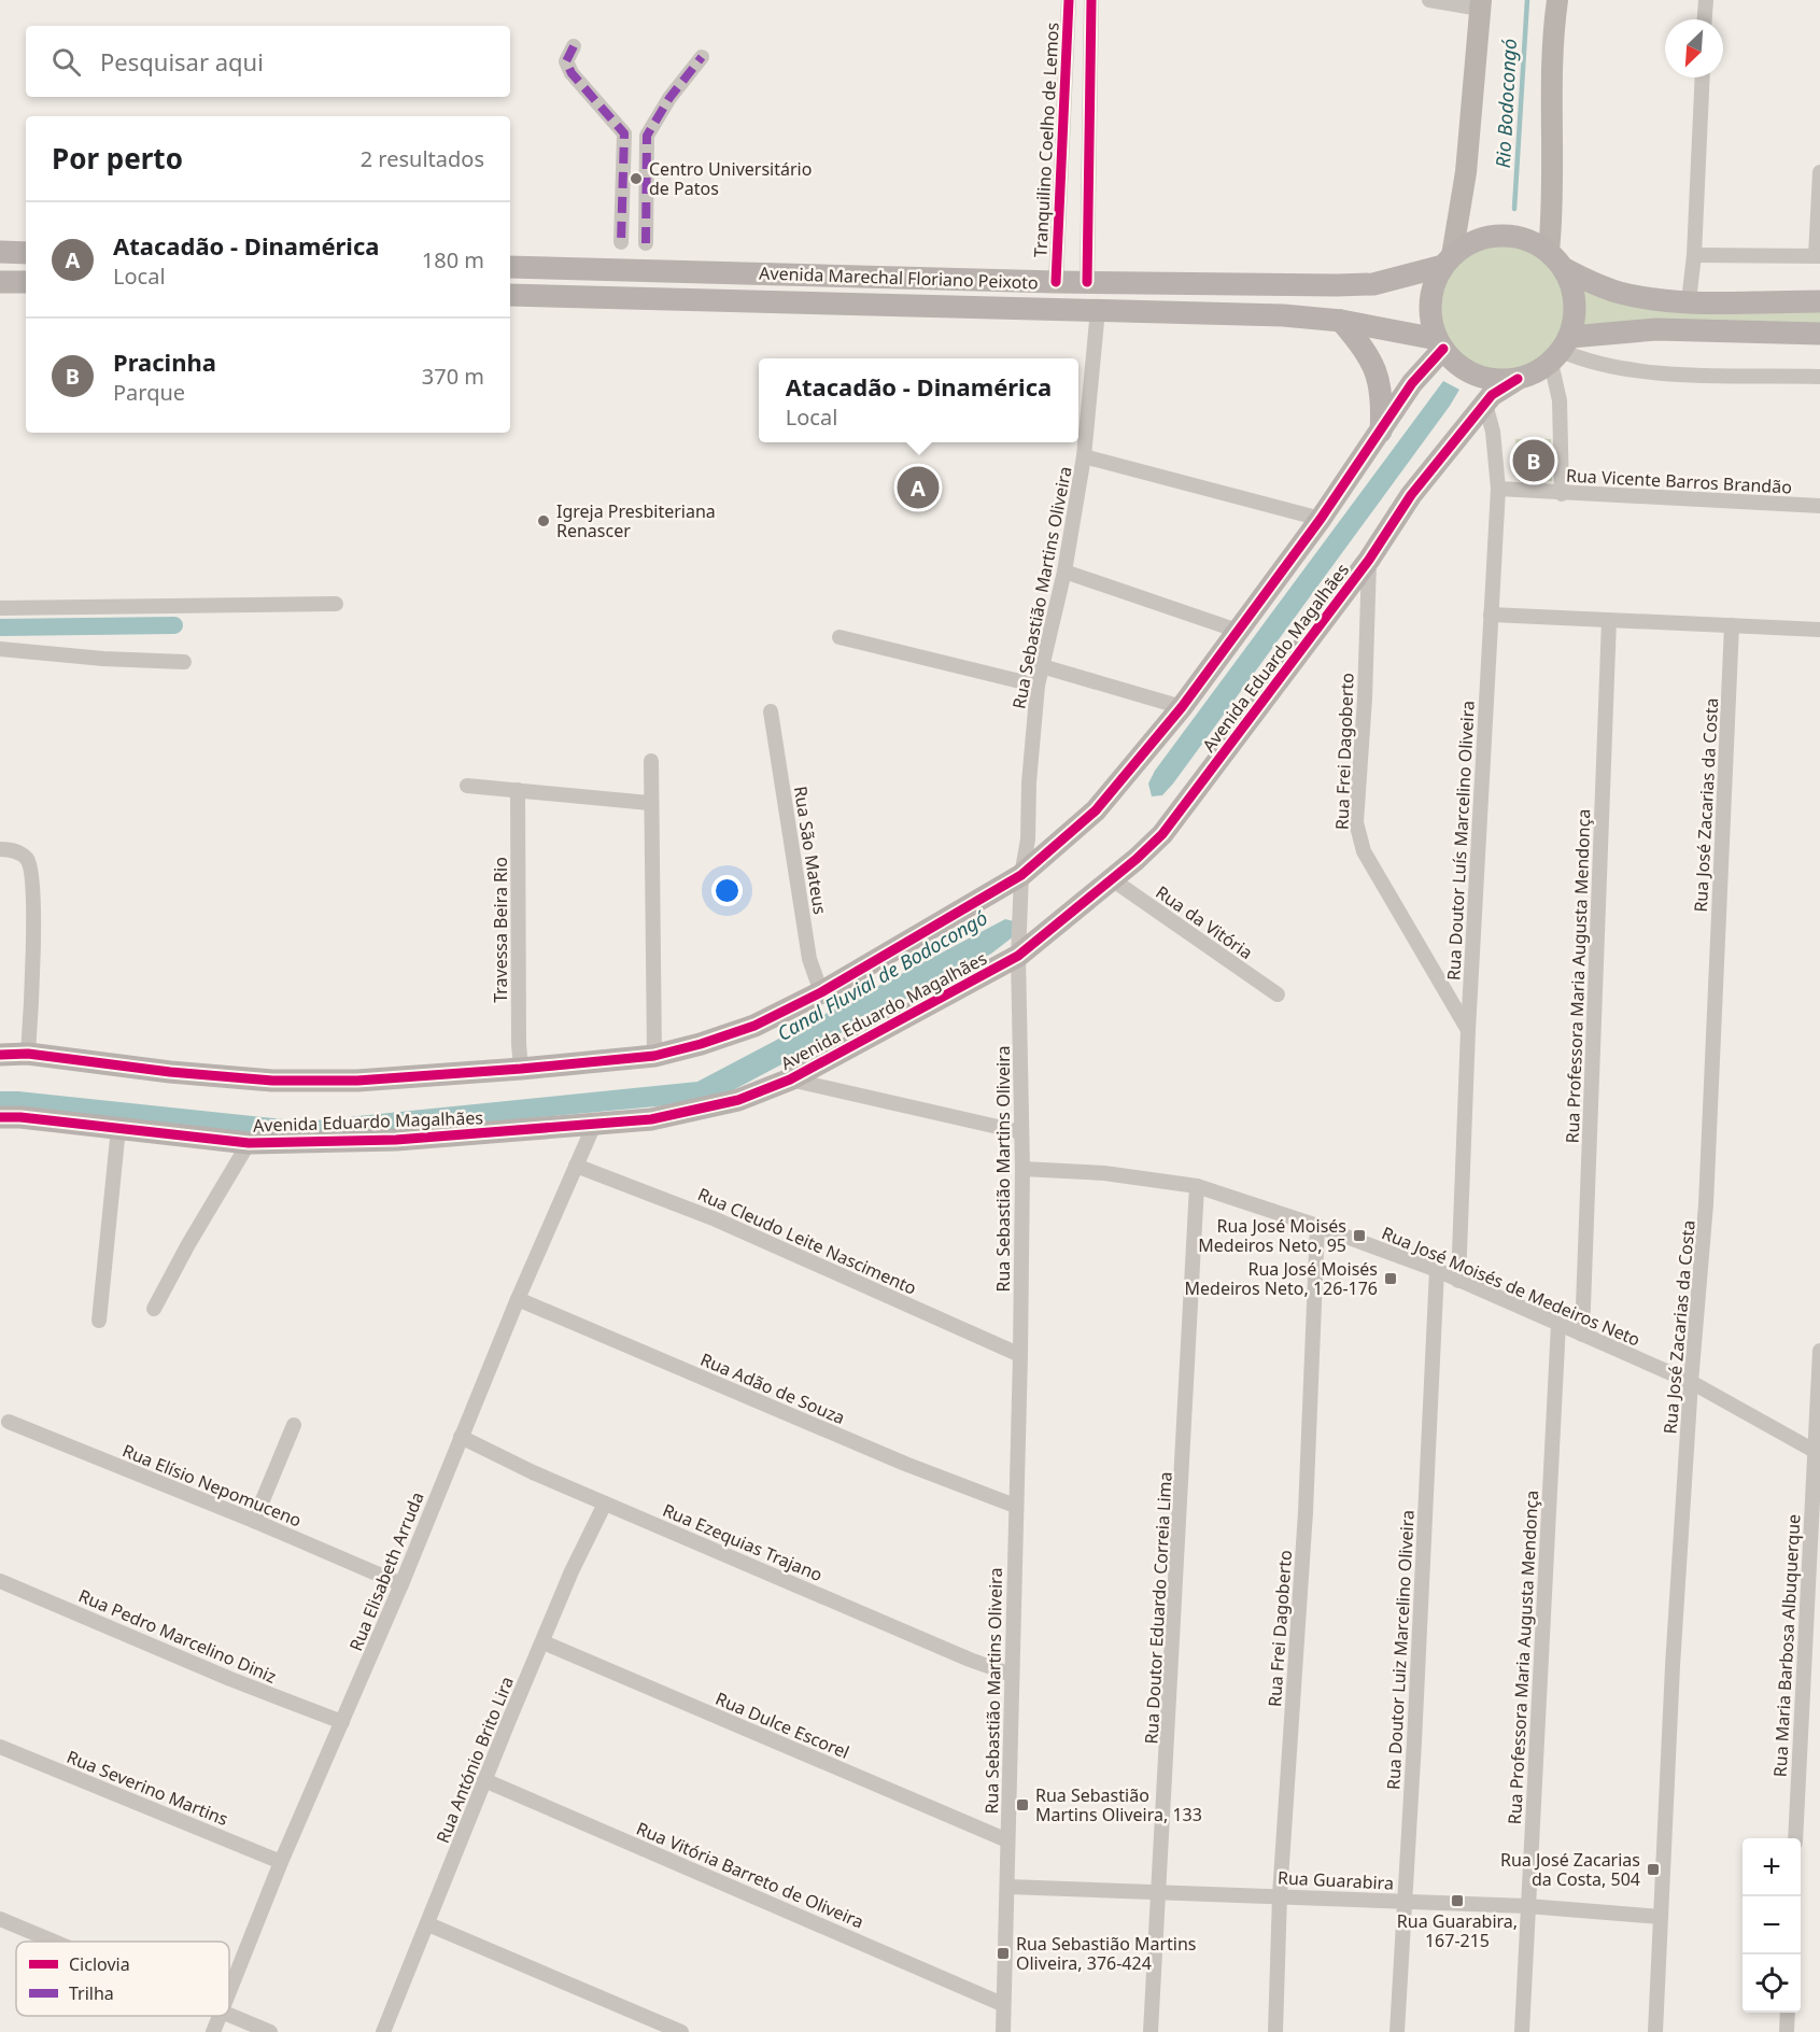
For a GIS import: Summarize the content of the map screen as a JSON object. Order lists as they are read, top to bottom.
{
  "streets": {
    "main road": ["Avenida Marechal Floriano Peixoto", "Avenida Eduardo Magalhães"],
    "street": [
      "Tranquilino Coelho de Lemos",
      "Rua Vicente Barros Brandão",
      "Rua Sebastião Martins Oliveira",
      "Rua Frei Dagoberto",
      "Rua José Zacarias da Costa",
      "Rua Doutor Luís Marcelino Oliveira",
      "Rua São Mateus",
      "Rua da Vitória",
      "Travessa Beira Rio",
      "Rua Professora Maria Augusta Mendonça",
      "Rua Cleudo Leite Nascimento",
      "Rua José Moisés de Medeiros Neto",
      "Rua Adão de Souza",
      "Rua Elísio Nepomuceno",
      "Rua Ezequias Trajano",
      "Rua Elisabeth Arruda",
      "Rua Doutor Eduardo Correia Lima",
      "Rua Pedro Marcelino Diniz",
      "Rua Maria Barbosa Albuquerque",
      "Rua Doutor Luiz Marcelino Oliveira",
      "Rua Dulce Escorel",
      "Rua António Brito Lira",
      "Rua Severino Martins",
      "Rua Vitória Barreto de Oliveira",
      "Rua Guarabira"
    ]
  },
  "crossings": [
    ["Tranquilino Coelho de Lemos", "Avenida Marechal Floriano Peixoto"],
    ["Avenida Marechal Floriano Peixoto", "Rua Sebastião Martins Oliveira"],
    ["Avenida Marechal Floriano Peixoto", "Avenida Eduardo Magalhães"],
    ["Rua Vicente Barros Brandão", "Rua Doutor Luís Marcelino Oliveira"],
    ["Rua Sebastião Martins Oliveira", "Avenida Eduardo Magalhães"],
    ["Rua Sebastião Martins Oliveira", "Rua Cleudo Leite Nascimento"],
    ["Rua Sebastião Martins Oliveira", "Rua José Moisés de Medeiros Neto"],
    ["Rua Sebastião Martins Oliveira", "Rua Adão de Souza"],
    ["Rua Sebastião Martins Oliveira", "Rua Ezequias Trajano"],
    ["Rua Sebastião Martins Oliveira", "Rua Dulce Escorel"],
    ["Rua Sebastião Martins Oliveira", "Rua Vitória Barreto de Oliveira"],
    ["Rua Sebastião Martins Oliveira", "Rua Guarabira"],
    ["Avenida Eduardo Magalhães", "Rua Frei Dagoberto"],
    ["Avenida Eduardo Magalhães", "Rua Doutor Luís Marcelino Oliveira"],
    ["Avenida Eduardo Magalhães", "Rua da Vitória"],
    ["Avenida Eduardo Magalhães", "Rua Elisabeth Arruda"],
    ["Rua Frei Dagoberto", "Rua Doutor Luís Marcelino Oliveira"],
    ["Rua Frei Dagoberto", "Rua José Moisés de Medeiros Neto"],
    ["Rua Frei Dagoberto", "Rua Guarabira"],
    ["Rua José Zacarias da Costa", "Rua José Moisés de Medeiros Neto"],
    ["Rua José Zacarias da Costa", "Rua Guarabira"],
    ["Rua Doutor Luís Marcelino Oliveira", "Rua José Moisés de Medeiros Neto"],
    ["Rua Professora Maria Augusta Mendonça", "Rua José Moisés de Medeiros Neto"],
    ["Rua Professora Maria Augusta Mendonça", "Rua Guarabira"],
    ["Rua Cleudo Leite Nascimento", "Rua Elisabeth Arruda"],
    ["Rua José Moisés de Medeiros Neto", "Rua Doutor Eduardo Correia Lima"],
    ["Rua José Moisés de Medeiros Neto", "Rua Maria Barbosa Albuquerque"],
    ["Rua José Moisés de Medeiros Neto", "Rua Doutor Luiz Marcelino Oliveira"],
    ["Rua Adão de Souza", "Rua Elisabeth Arruda"],
    ["Rua Elísio Nepomuceno", "Rua Elisabeth Arruda"],
    ["Rua Ezequias Trajano", "Rua Elisabeth Arruda"],
    ["Rua Ezequias Trajano", "Rua António Brito Lira"],
    ["Rua Elisabeth Arruda", "Rua Pedro Marcelino Diniz"],
    ["Rua Elisabeth Arruda", "Rua Severino Martins"],
    ["Rua Doutor Eduardo Correia Lima", "Rua Guarabira"],
    ["Rua Doutor Luiz Marcelino Oliveira", "Rua Guarabira"],
    ["Rua Dulce Escorel", "Rua António Brito Lira"],
    ["Rua António Brito Lira", "Rua Vitória Barreto de Oliveira"]
  ],
  "water": ["Rio Bodocongó", "Canal Fluvial de Bodocongó"],
  "places": {
    "other": ["Centro Universitário de Patos", "Igreja Presbiteriana Renascer"],
    "transit": [
      "Rua José Moisés Medeiros Neto, 95",
      "Rua José Moisés Medeiros Neto, 126-176",
      "Rua Sebastião Martins Oliveira, 133",
      "Rua José Zacarias da Costa, 504",
      "Rua Guarabira, 167-215",
      "Rua Sebastião Martins Oliveira, 376-424"
    ]
  },
  "legend": ["Ciclovia", "Trilha"],
  "north": "bottom left",
  "page": {
    "search": "Pesquisar aqui",
    "heading": ["Por perto", "2 resultados"],
    "list": [
      {
        "mark": "A",
        "name": "Atacadão - Dinamérica",
        "note": "Local",
        "value": "180 m"
      },
      {
        "mark": "B",
        "name": "Pracinha",
        "note": "Parque",
        "value": "370 m"
      }
    ],
    "popup": ["Atacadão - Dinamérica", "Local"],
    "pins": ["B", "A"],
    "map_buttons": ["+", "−"]
  }
}
